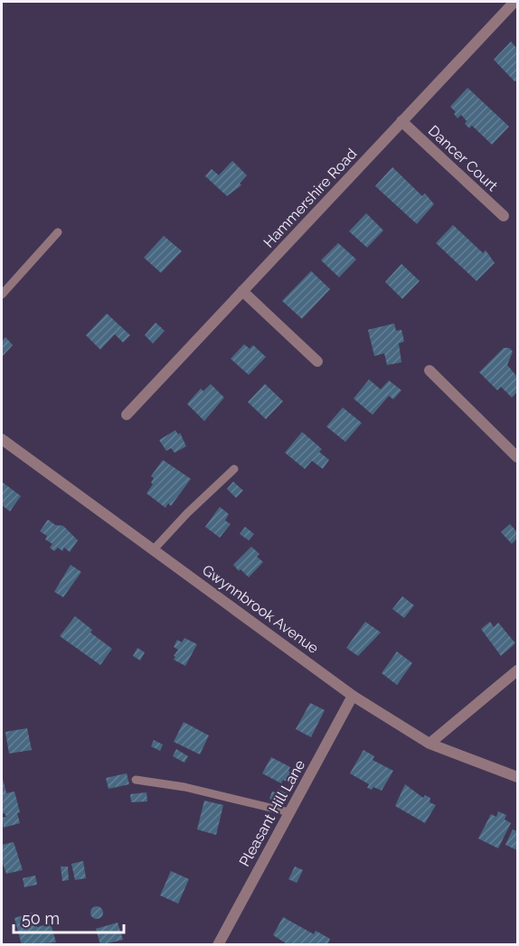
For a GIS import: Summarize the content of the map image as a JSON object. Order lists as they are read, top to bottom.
{
  "streets": {
    "street": [
      "Dancer Court",
      "Hammershire Road",
      "Gwynnbrook Avenue",
      "Pleasant Hill Lane"
    ]
  },
  "crossings": [
    ["Dancer Court", "Hammershire Road"],
    ["Gwynnbrook Avenue", "Pleasant Hill Lane"]
  ],
  "scale_bar": "50 m"
}
